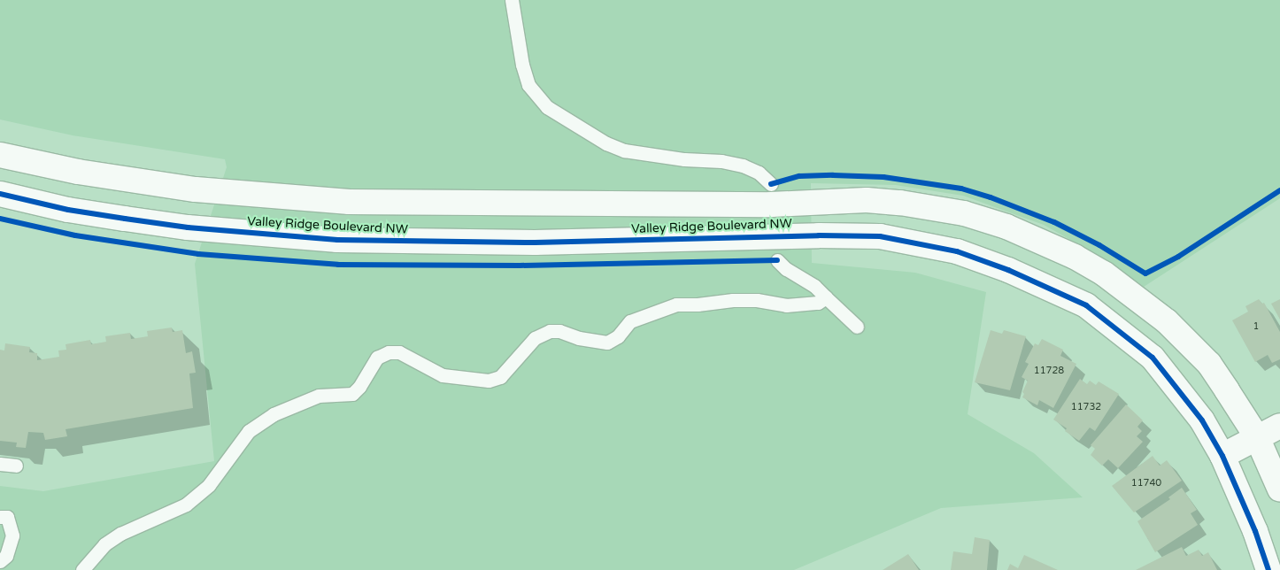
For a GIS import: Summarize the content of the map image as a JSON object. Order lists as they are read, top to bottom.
{
  "streets": {
    "street": ["Valley Ridge Boulevard NW"]
  },
  "house_numbers": [
    "1",
    "11728",
    "11732",
    "11740"
  ]
}
